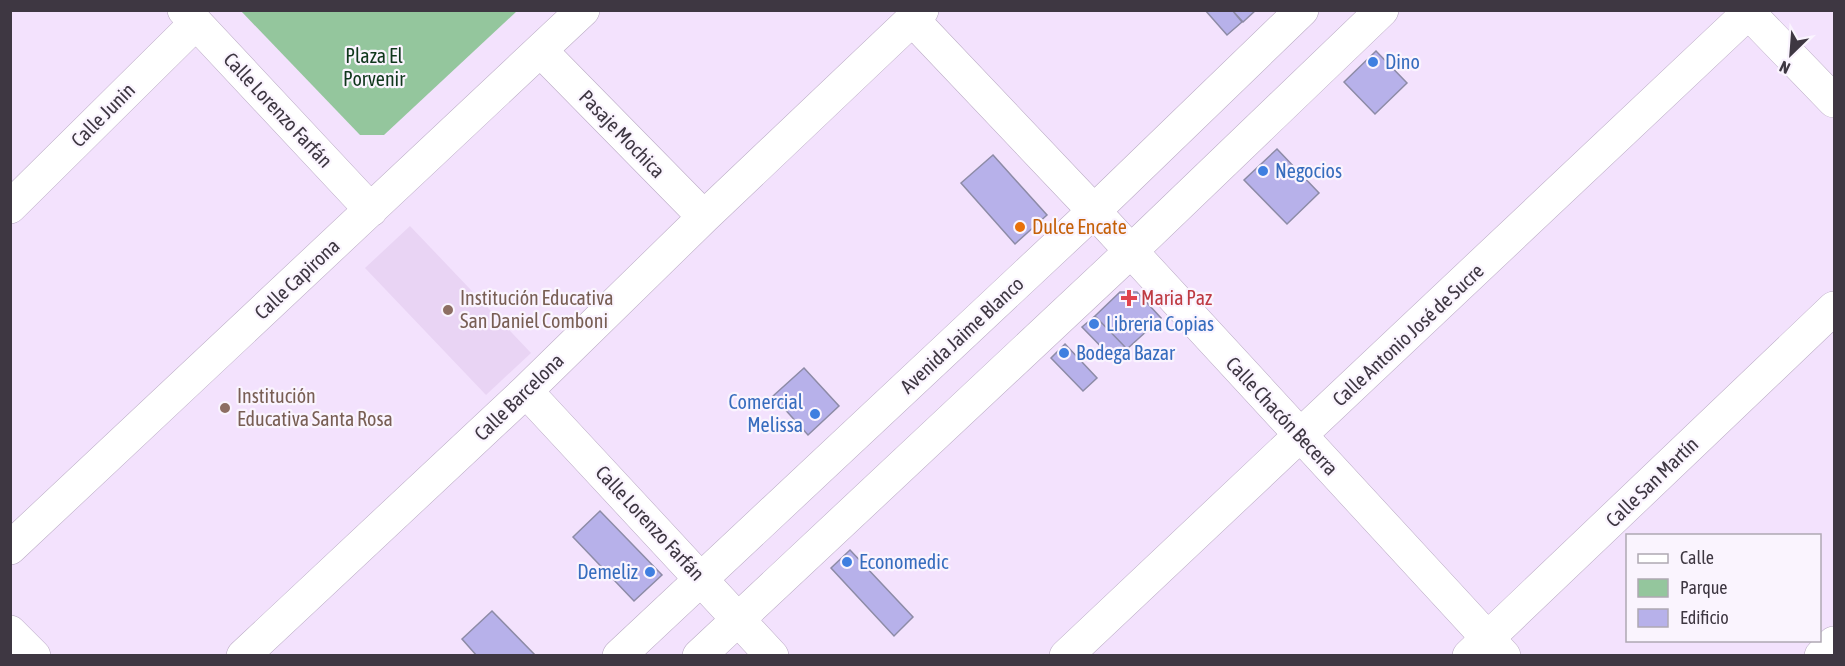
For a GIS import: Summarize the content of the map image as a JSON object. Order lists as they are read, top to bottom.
{
  "streets": {
    "street": [
      "Calle Lorenzo Farfán",
      "Calle Junin",
      "Pasaje Mochica",
      "Calle Capirona",
      "Avenida Jaime Blanco",
      "Calle Antonio José de Sucre",
      "Calle Barcelona",
      "Calle Chacón Becerra",
      "Calle San Martín"
    ]
  },
  "crossings": [
    ["Calle Lorenzo Farfán", "Calle Junin"],
    ["Calle Lorenzo Farfán", "Calle Capirona"],
    ["Calle Lorenzo Farfán", "Avenida Jaime Blanco"],
    ["Calle Lorenzo Farfán", "Calle Barcelona"],
    ["Pasaje Mochica", "Calle Capirona"],
    ["Pasaje Mochica", "Calle Barcelona"],
    ["Avenida Jaime Blanco", "Calle Chacón Becerra"],
    ["Calle Antonio José de Sucre", "Calle Chacón Becerra"],
    ["Calle Barcelona", "Calle Chacón Becerra"],
    ["Calle Chacón Becerra", "Calle San Martín"]
  ],
  "parks": ["Plaza El Porvenir"],
  "places": {
    "other": [
      "Dino",
      "Negocios",
      "Dulce Encate",
      "Institución Educativa San Daniel Comboni",
      "Libreria Copias",
      "Bodega Bazar",
      "Institución Educativa Santa Rosa",
      "Comercial Melissa",
      "Economedic",
      "Demeliz"
    ],
    "health": ["Maria Paz"]
  },
  "legend": ["Calle", "Parque", "Edificio"],
  "north": "bottom left"
}
